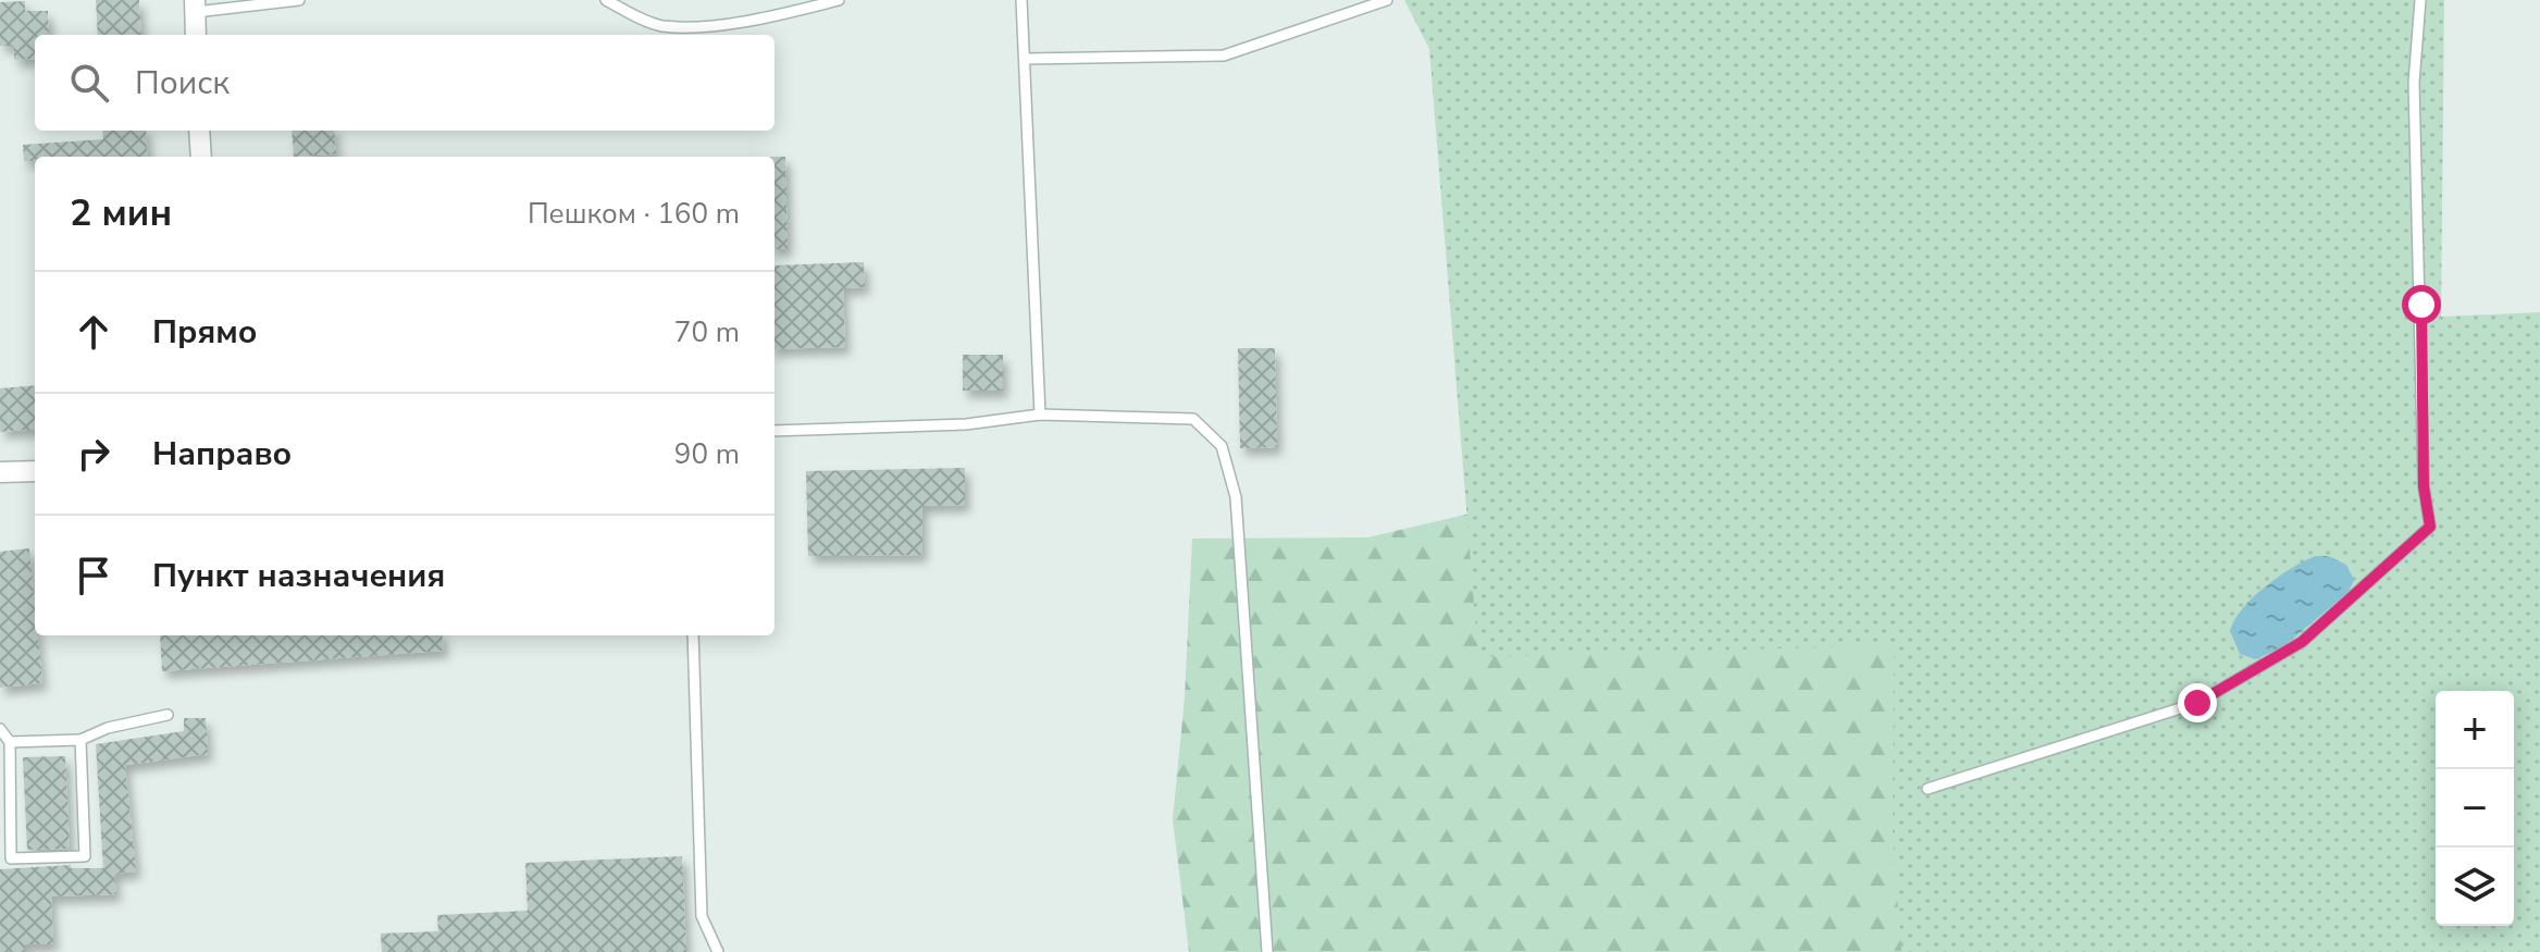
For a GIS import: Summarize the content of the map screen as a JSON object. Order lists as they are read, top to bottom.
{
  "page": {
    "search": "Поиск",
    "heading": ["2 мин", "Пешком · 160 m"],
    "list": [
      ["Прямо", "70 m"],
      ["Направо", "90 m"],
      "Пункт назначения"
    ],
    "map_buttons": ["+", "−"]
  }
}
